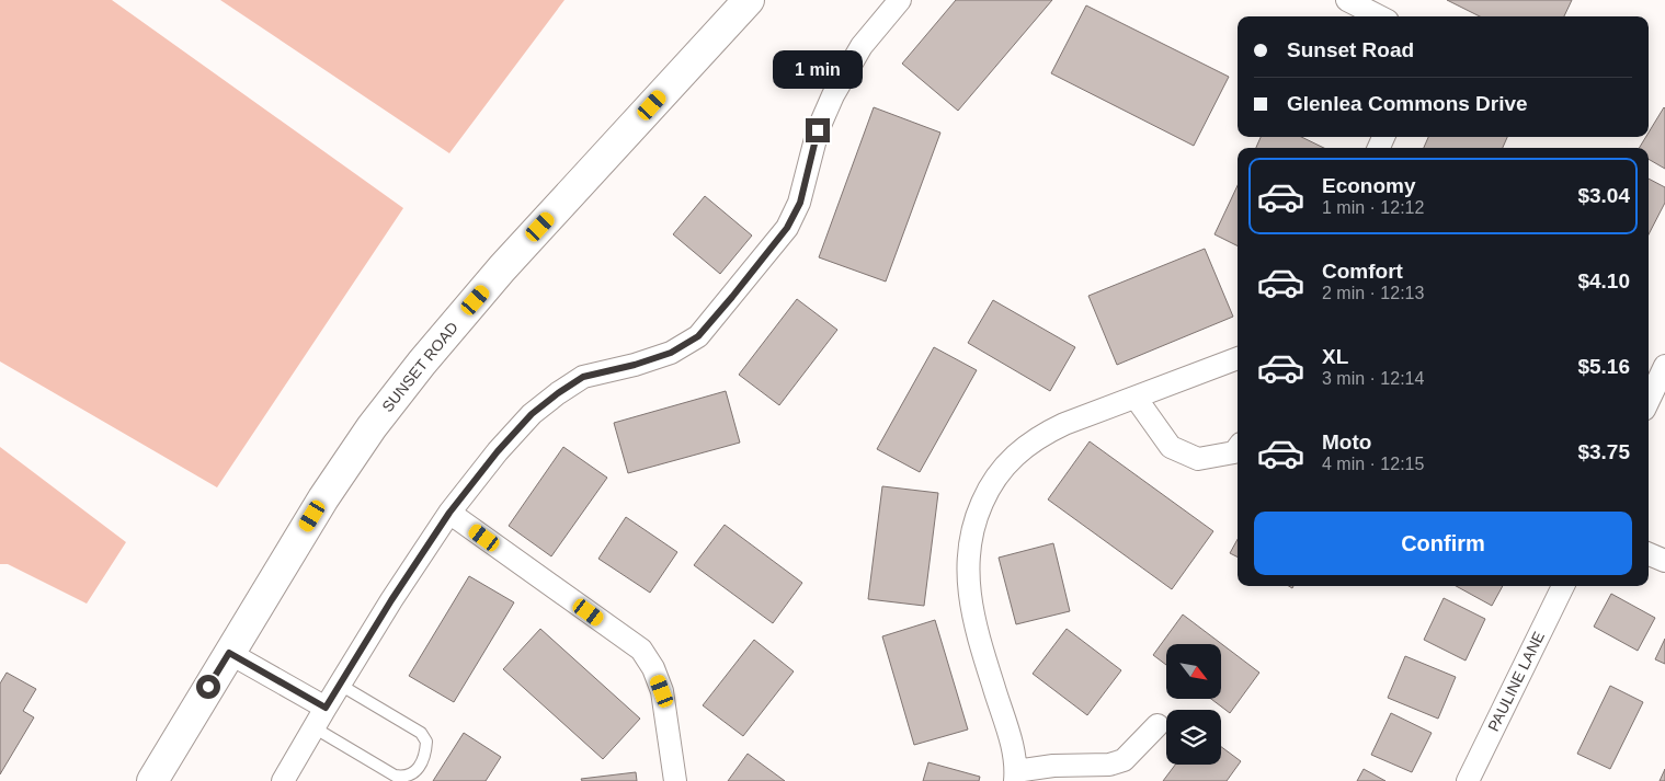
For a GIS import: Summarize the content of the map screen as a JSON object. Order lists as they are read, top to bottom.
{
  "streets": {
    "main road": ["SUNSET ROAD"],
    "street": ["PAULINE LANE"]
  },
  "north": "bottom right",
  "page": {
    "banner": ["Sunset Road", "Glenlea Commons Drive"],
    "bubble": "1 min",
    "list": [
      {
        "name": "Economy",
        "note": "1 min · 12:12",
        "value": "$3.04"
      },
      {
        "name": "Comfort",
        "note": "2 min · 12:13",
        "value": "$4.10"
      },
      {
        "name": "XL",
        "note": "3 min · 12:14",
        "value": "$5.16"
      },
      {
        "name": "Moto",
        "note": "4 min · 12:15",
        "value": "$3.75"
      }
    ],
    "buttons": "Confirm"
  }
}
